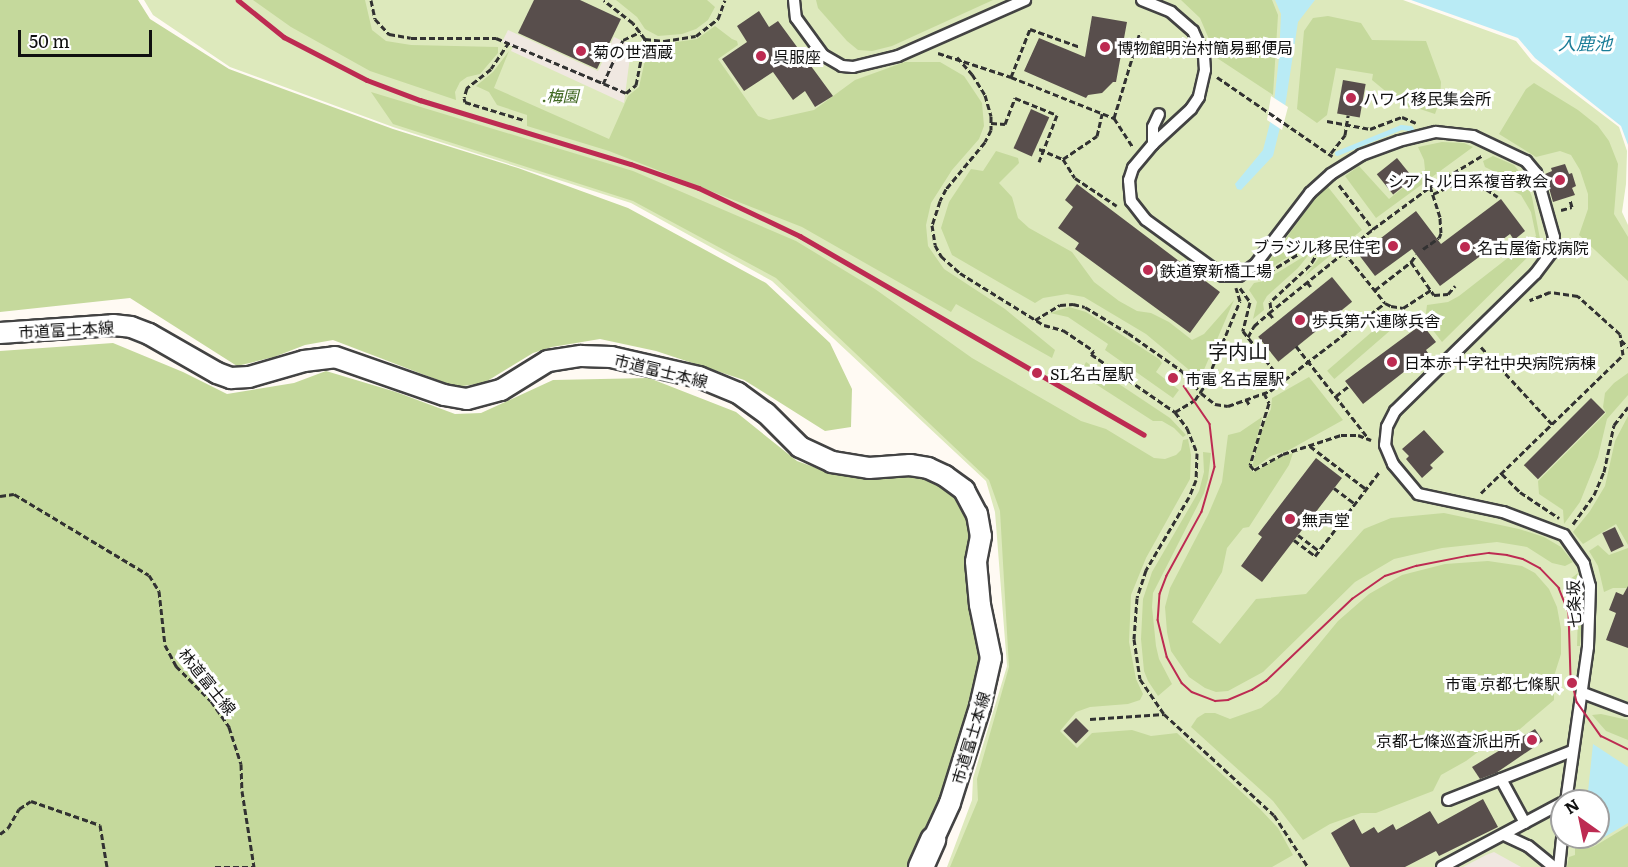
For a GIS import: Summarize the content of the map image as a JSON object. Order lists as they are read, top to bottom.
{
  "streets": {
    "street": ["市道富士本線"],
    "lane": ["七条坂"],
    "path": ["林道富士線"]
  },
  "districts": ["字内山"],
  "water": ["入鹿池"],
  "parks": [".梅園"],
  "places": [
    "博物館明治村簡易郵便局",
    "菊の世酒蔵",
    "呉服座",
    "ハワイ移民集会所",
    "シアトル日系複音教会",
    "ブラジル移民住宅",
    "名古屋衛戍病院",
    "鉄道寮新橋工場",
    "歩兵第六連隊兵舎",
    "日本赤十字社中央病院病棟",
    "SL名古屋駅",
    "市電 名古屋駅",
    "無声堂",
    "市電 京都七條駅",
    "京都七條巡査派出所"
  ],
  "scale_bar": "50 m",
  "north": "top left"
}
